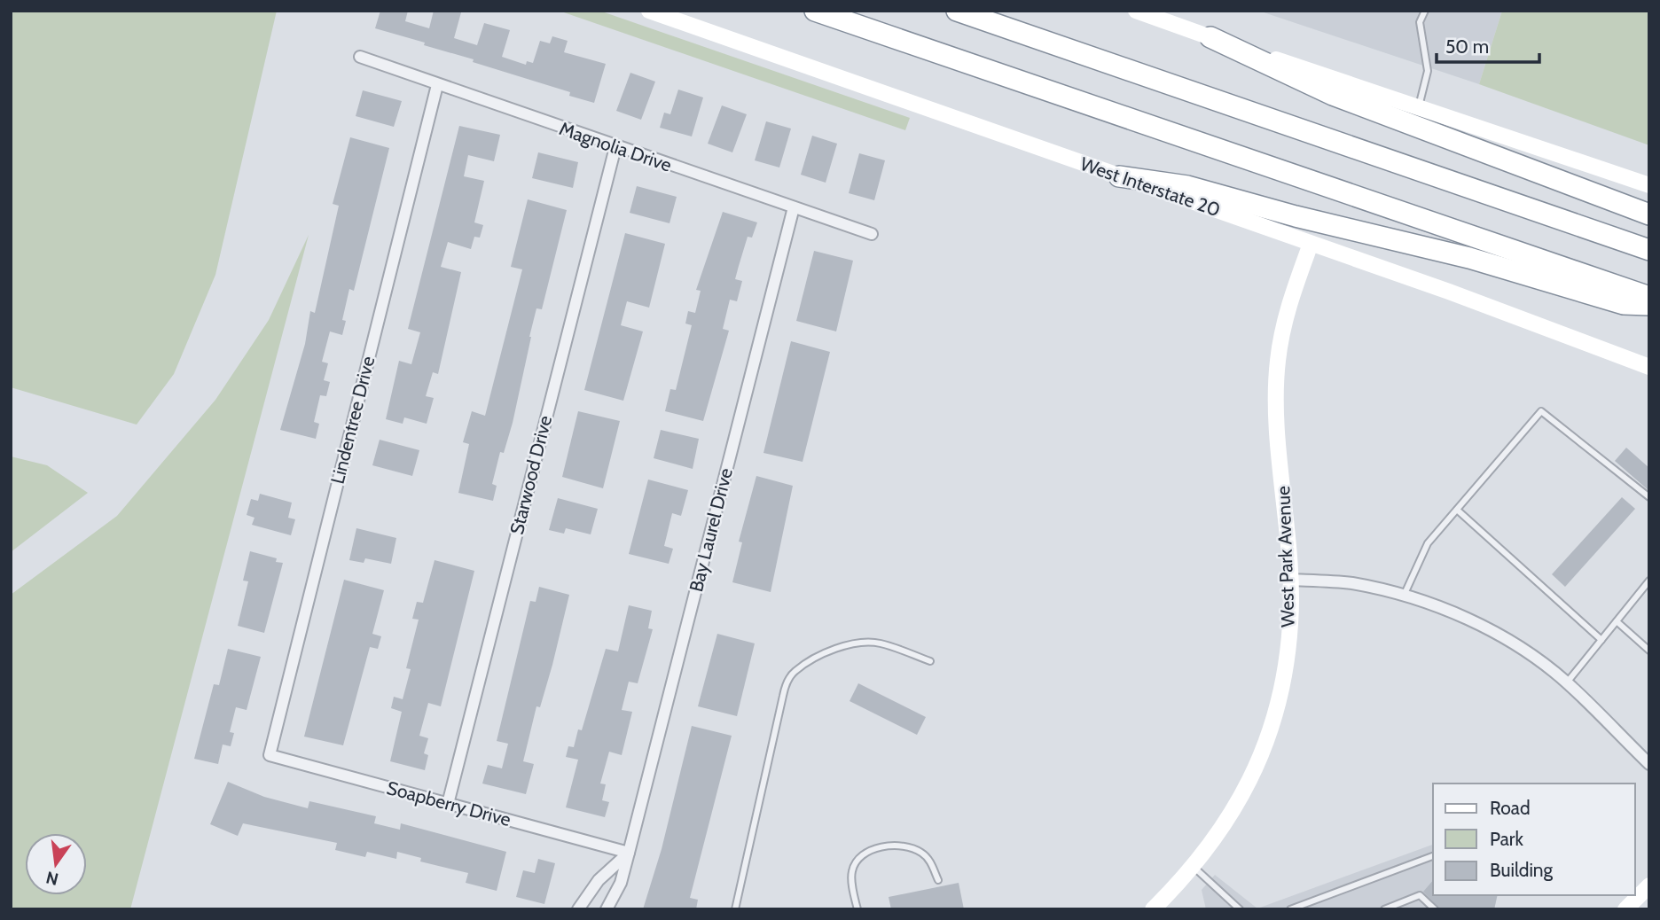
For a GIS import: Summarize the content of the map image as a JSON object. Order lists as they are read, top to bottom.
{
  "streets": {
    "main road": ["West Interstate 20", "West Park Avenue"],
    "street": [
      "Magnolia Drive",
      "Lindentree Drive",
      "Starwood Drive",
      "Bay Laurel Drive",
      "Soapberry Drive"
    ]
  },
  "crossings": [
    ["Magnolia Drive", "Lindentree Drive"],
    ["Magnolia Drive", "Starwood Drive"],
    ["Magnolia Drive", "Bay Laurel Drive"],
    ["West Interstate 20", "West Park Avenue"],
    ["Lindentree Drive", "Soapberry Drive"],
    ["Starwood Drive", "Soapberry Drive"],
    ["Bay Laurel Drive", "Soapberry Drive"]
  ],
  "legend": ["Road", "Park", "Building"],
  "scale_bar": "50 m",
  "north": "bottom"
}
